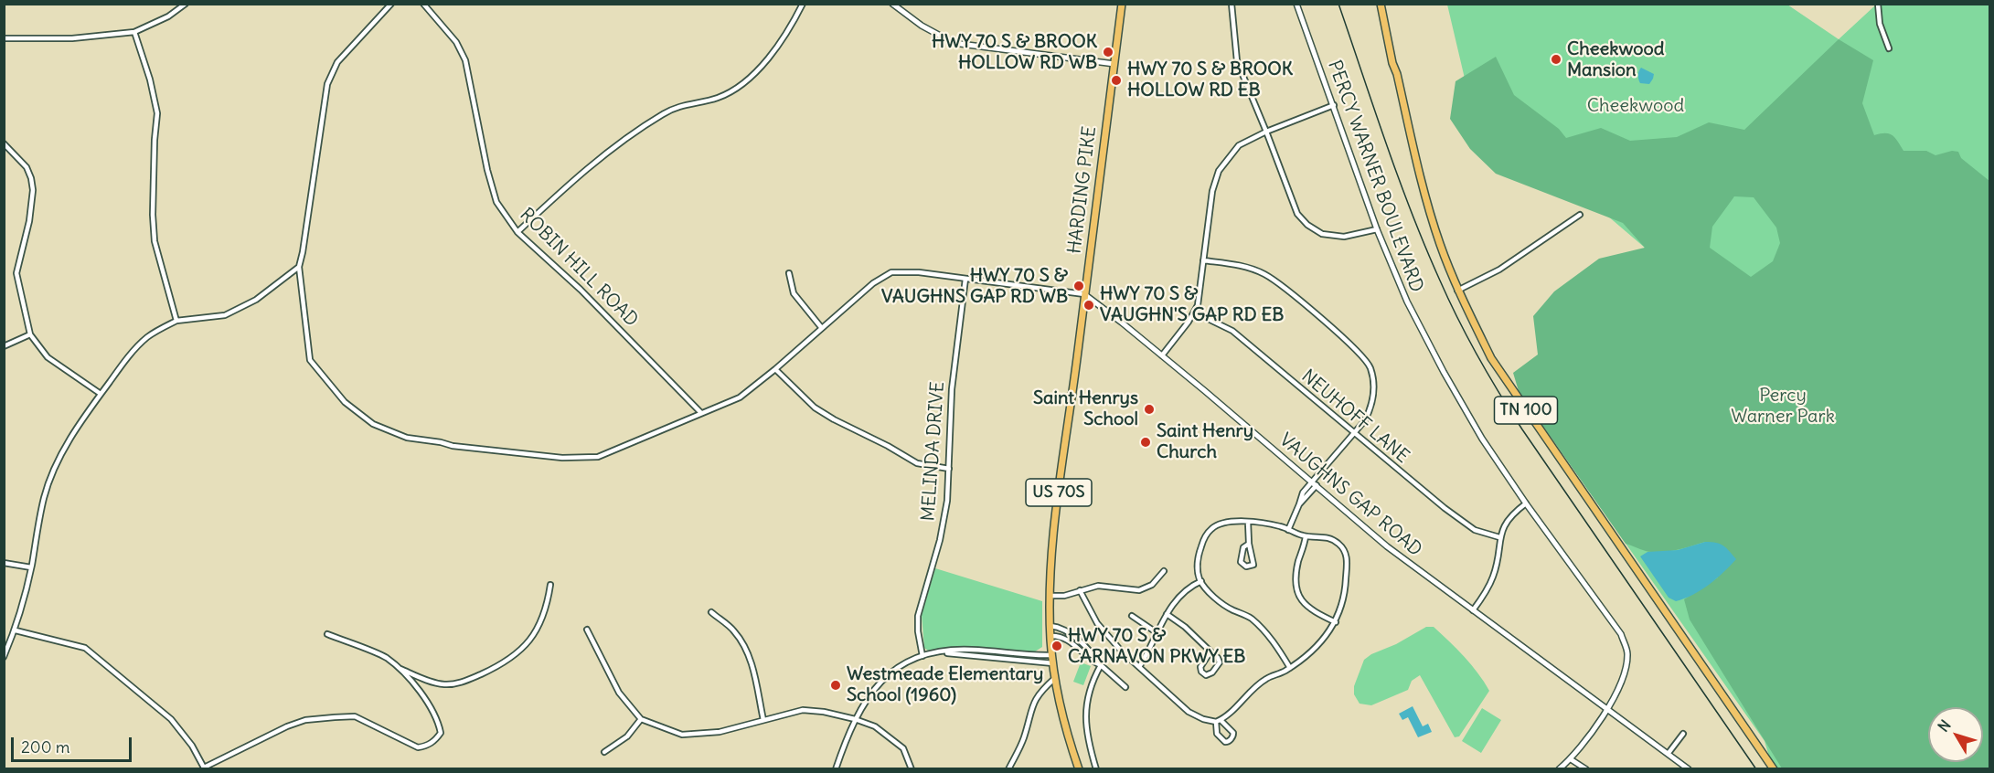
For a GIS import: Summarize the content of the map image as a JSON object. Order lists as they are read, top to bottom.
{
  "streets": {
    "main road": ["HARDING PIKE", "TN 100", "US 70S"],
    "street": [
      "PERCY WARNER BOULEVARD",
      "ROBIN HILL ROAD",
      "NEUHOFF LANE",
      "MELINDA DRIVE",
      "VAUGHNS GAP ROAD"
    ]
  },
  "crossings": [
    ["PERCY WARNER BOULEVARD", "VAUGHNS GAP ROAD"],
    ["HARDING PIKE", "VAUGHNS GAP ROAD"]
  ],
  "parks": ["Cheekwood", "Percy Warner Park"],
  "places": [
    "HWY 70 S & BROOK HOLLOW RD WB",
    "Cheekwood Mansion",
    "HWY 70 S & BROOK HOLLOW RD EB",
    "HWY 70 S & VAUGHNS GAP RD WB",
    "HWY 70 S & VAUGHN'S GAP RD EB",
    "Saint Henrys School",
    "Saint Henry Church",
    "HWY 70 S & CARNAVON PKWY EB",
    "Westmeade Elementary School (1960)"
  ],
  "scale_bar": "200 m",
  "north": "top left"
}
